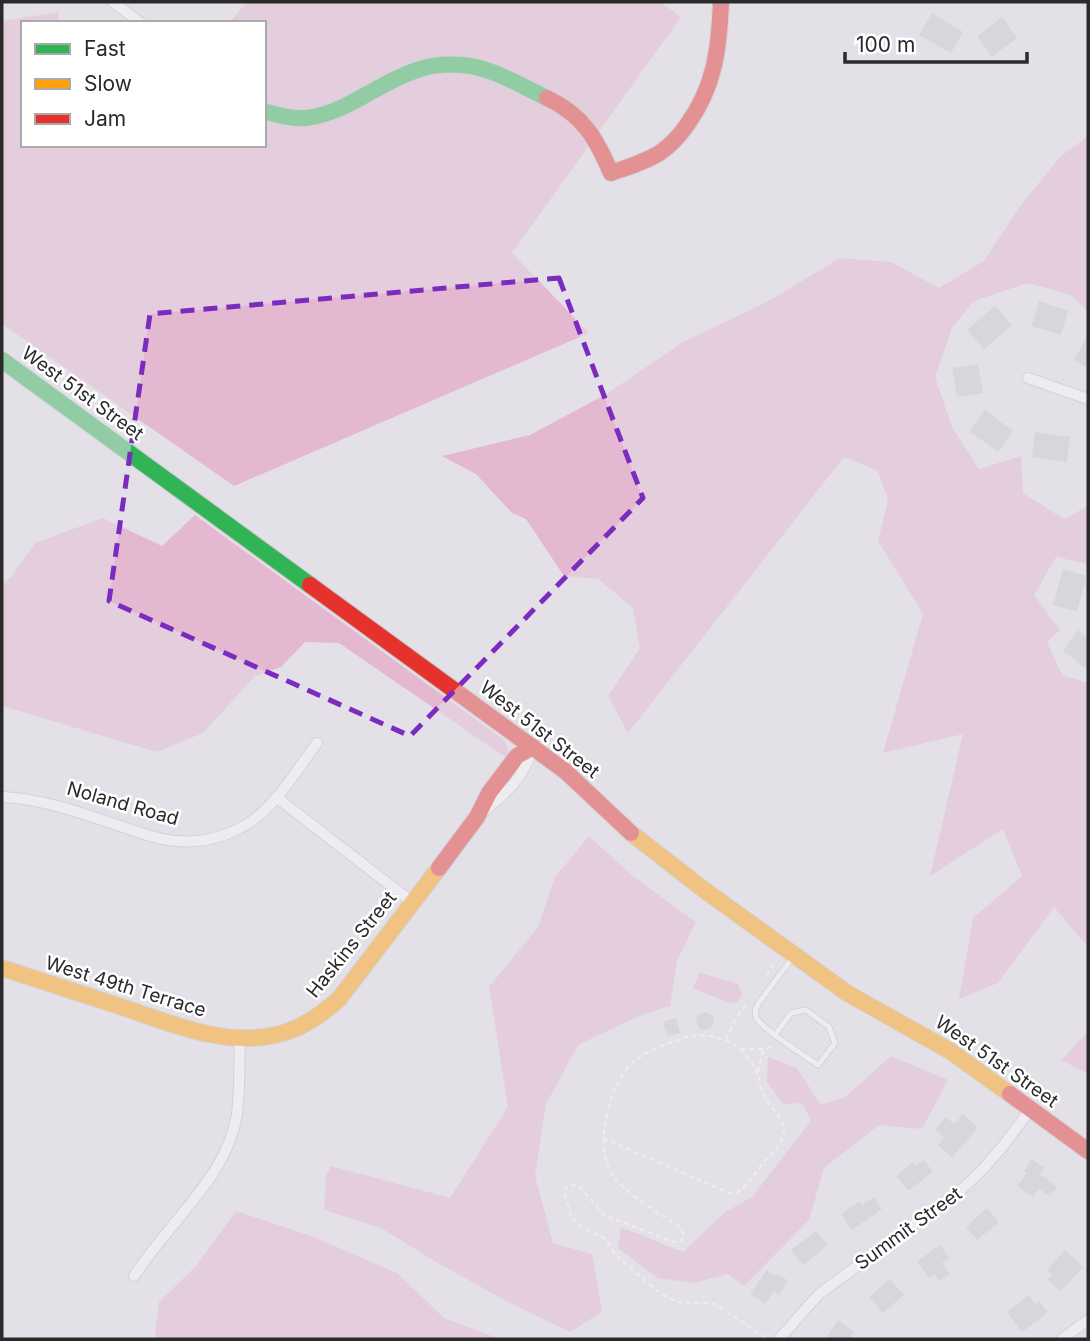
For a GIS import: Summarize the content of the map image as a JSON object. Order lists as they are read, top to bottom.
{
  "streets": {
    "street": [
      "West 51st Street",
      "Noland Road",
      "Haskins Street",
      "West 49th Terrace",
      "Summit Street"
    ]
  },
  "crossings": [
    ["West 51st Street", "Haskins Street"],
    ["West 51st Street", "Summit Street"],
    ["Haskins Street", "West 49th Terrace"]
  ],
  "legend": ["Fast", "Slow", "Jam"],
  "scale_bar": "100 m"
}
